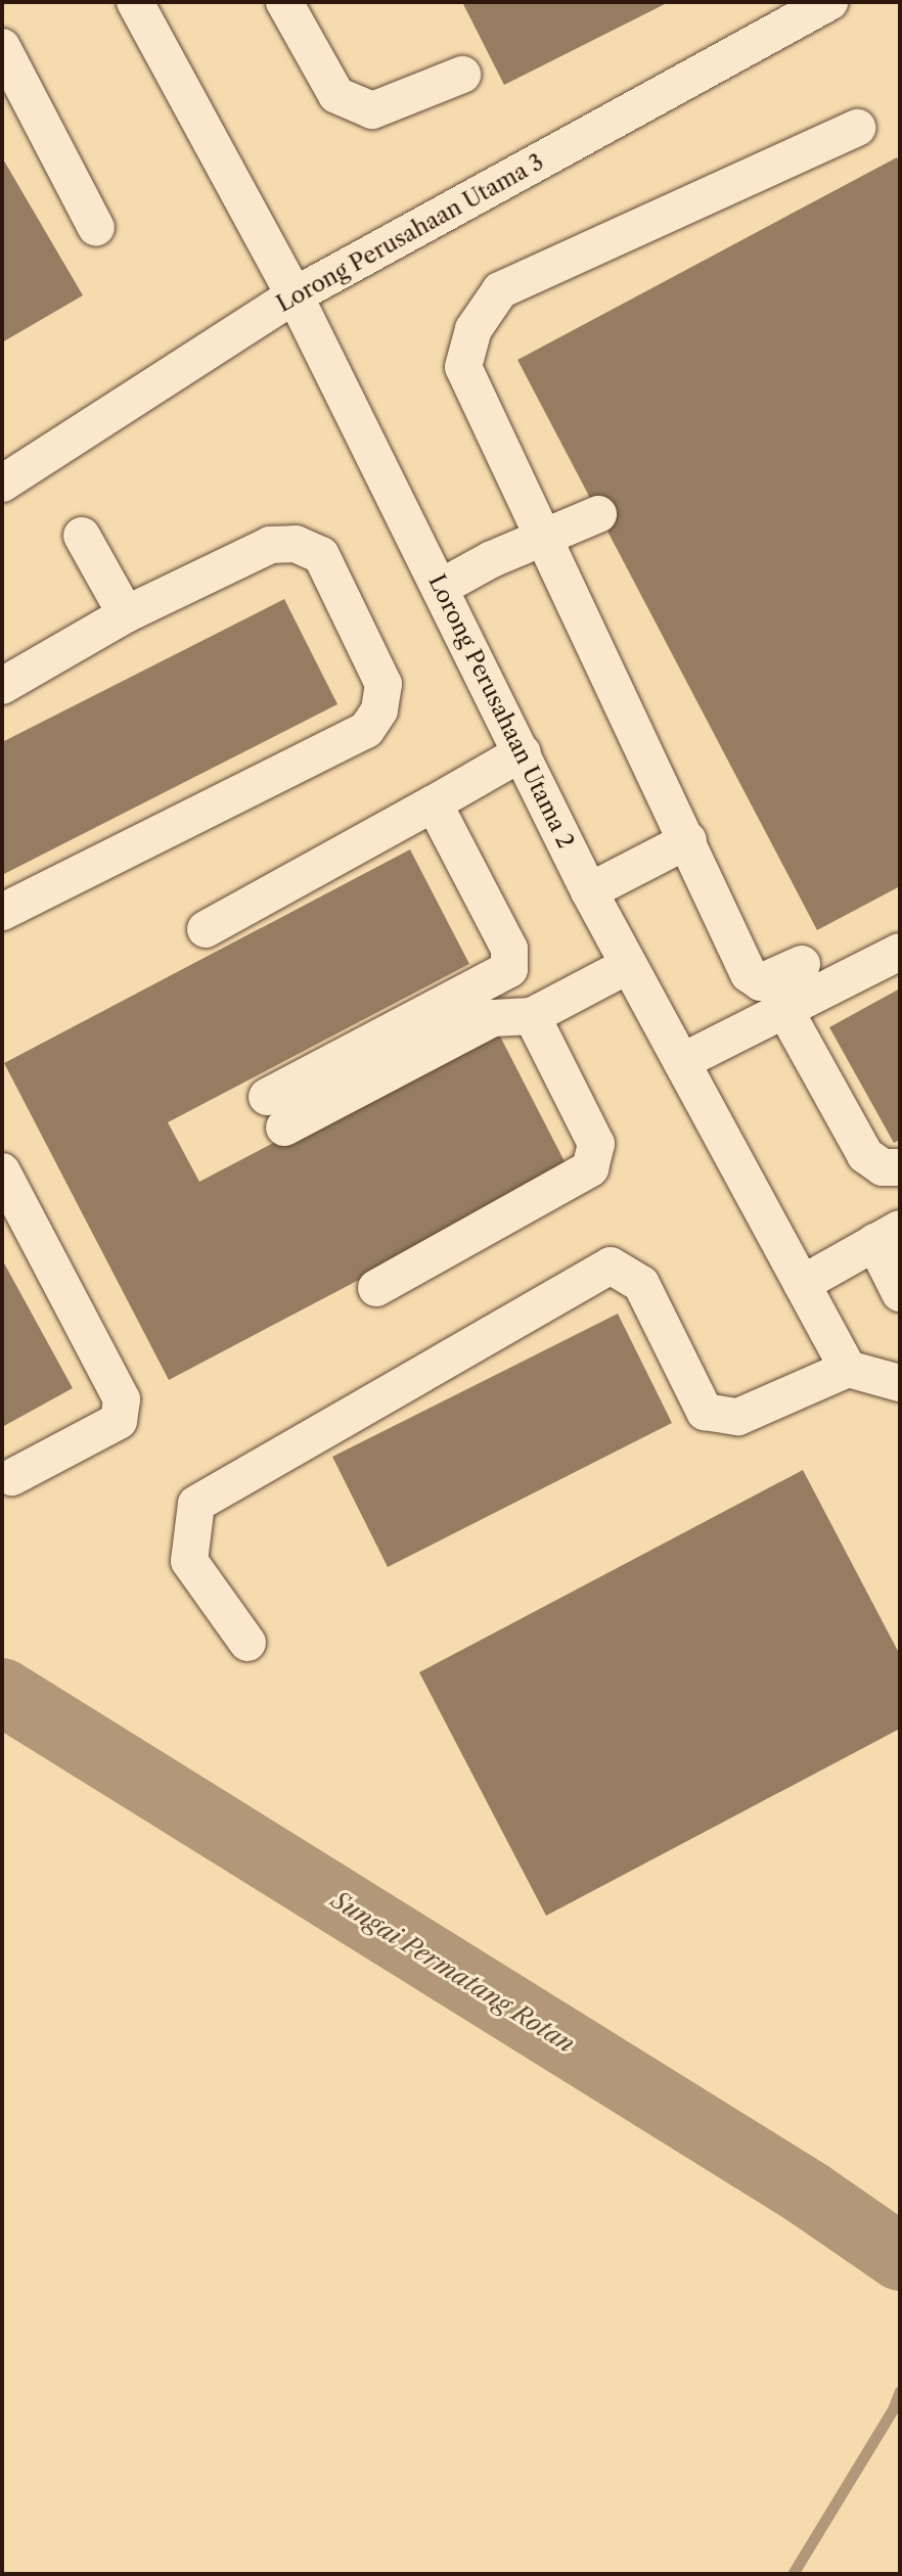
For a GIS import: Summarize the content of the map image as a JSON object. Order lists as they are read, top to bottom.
{
  "streets": {
    "street": ["Lorong Perusahaan Utama 3", "Lorong Perusahaan Utama 2"]
  },
  "crossings": [
    ["Lorong Perusahaan Utama 3", "Lorong Perusahaan Utama 2"]
  ],
  "water": ["Sungai Permatang Rotan"]
}
